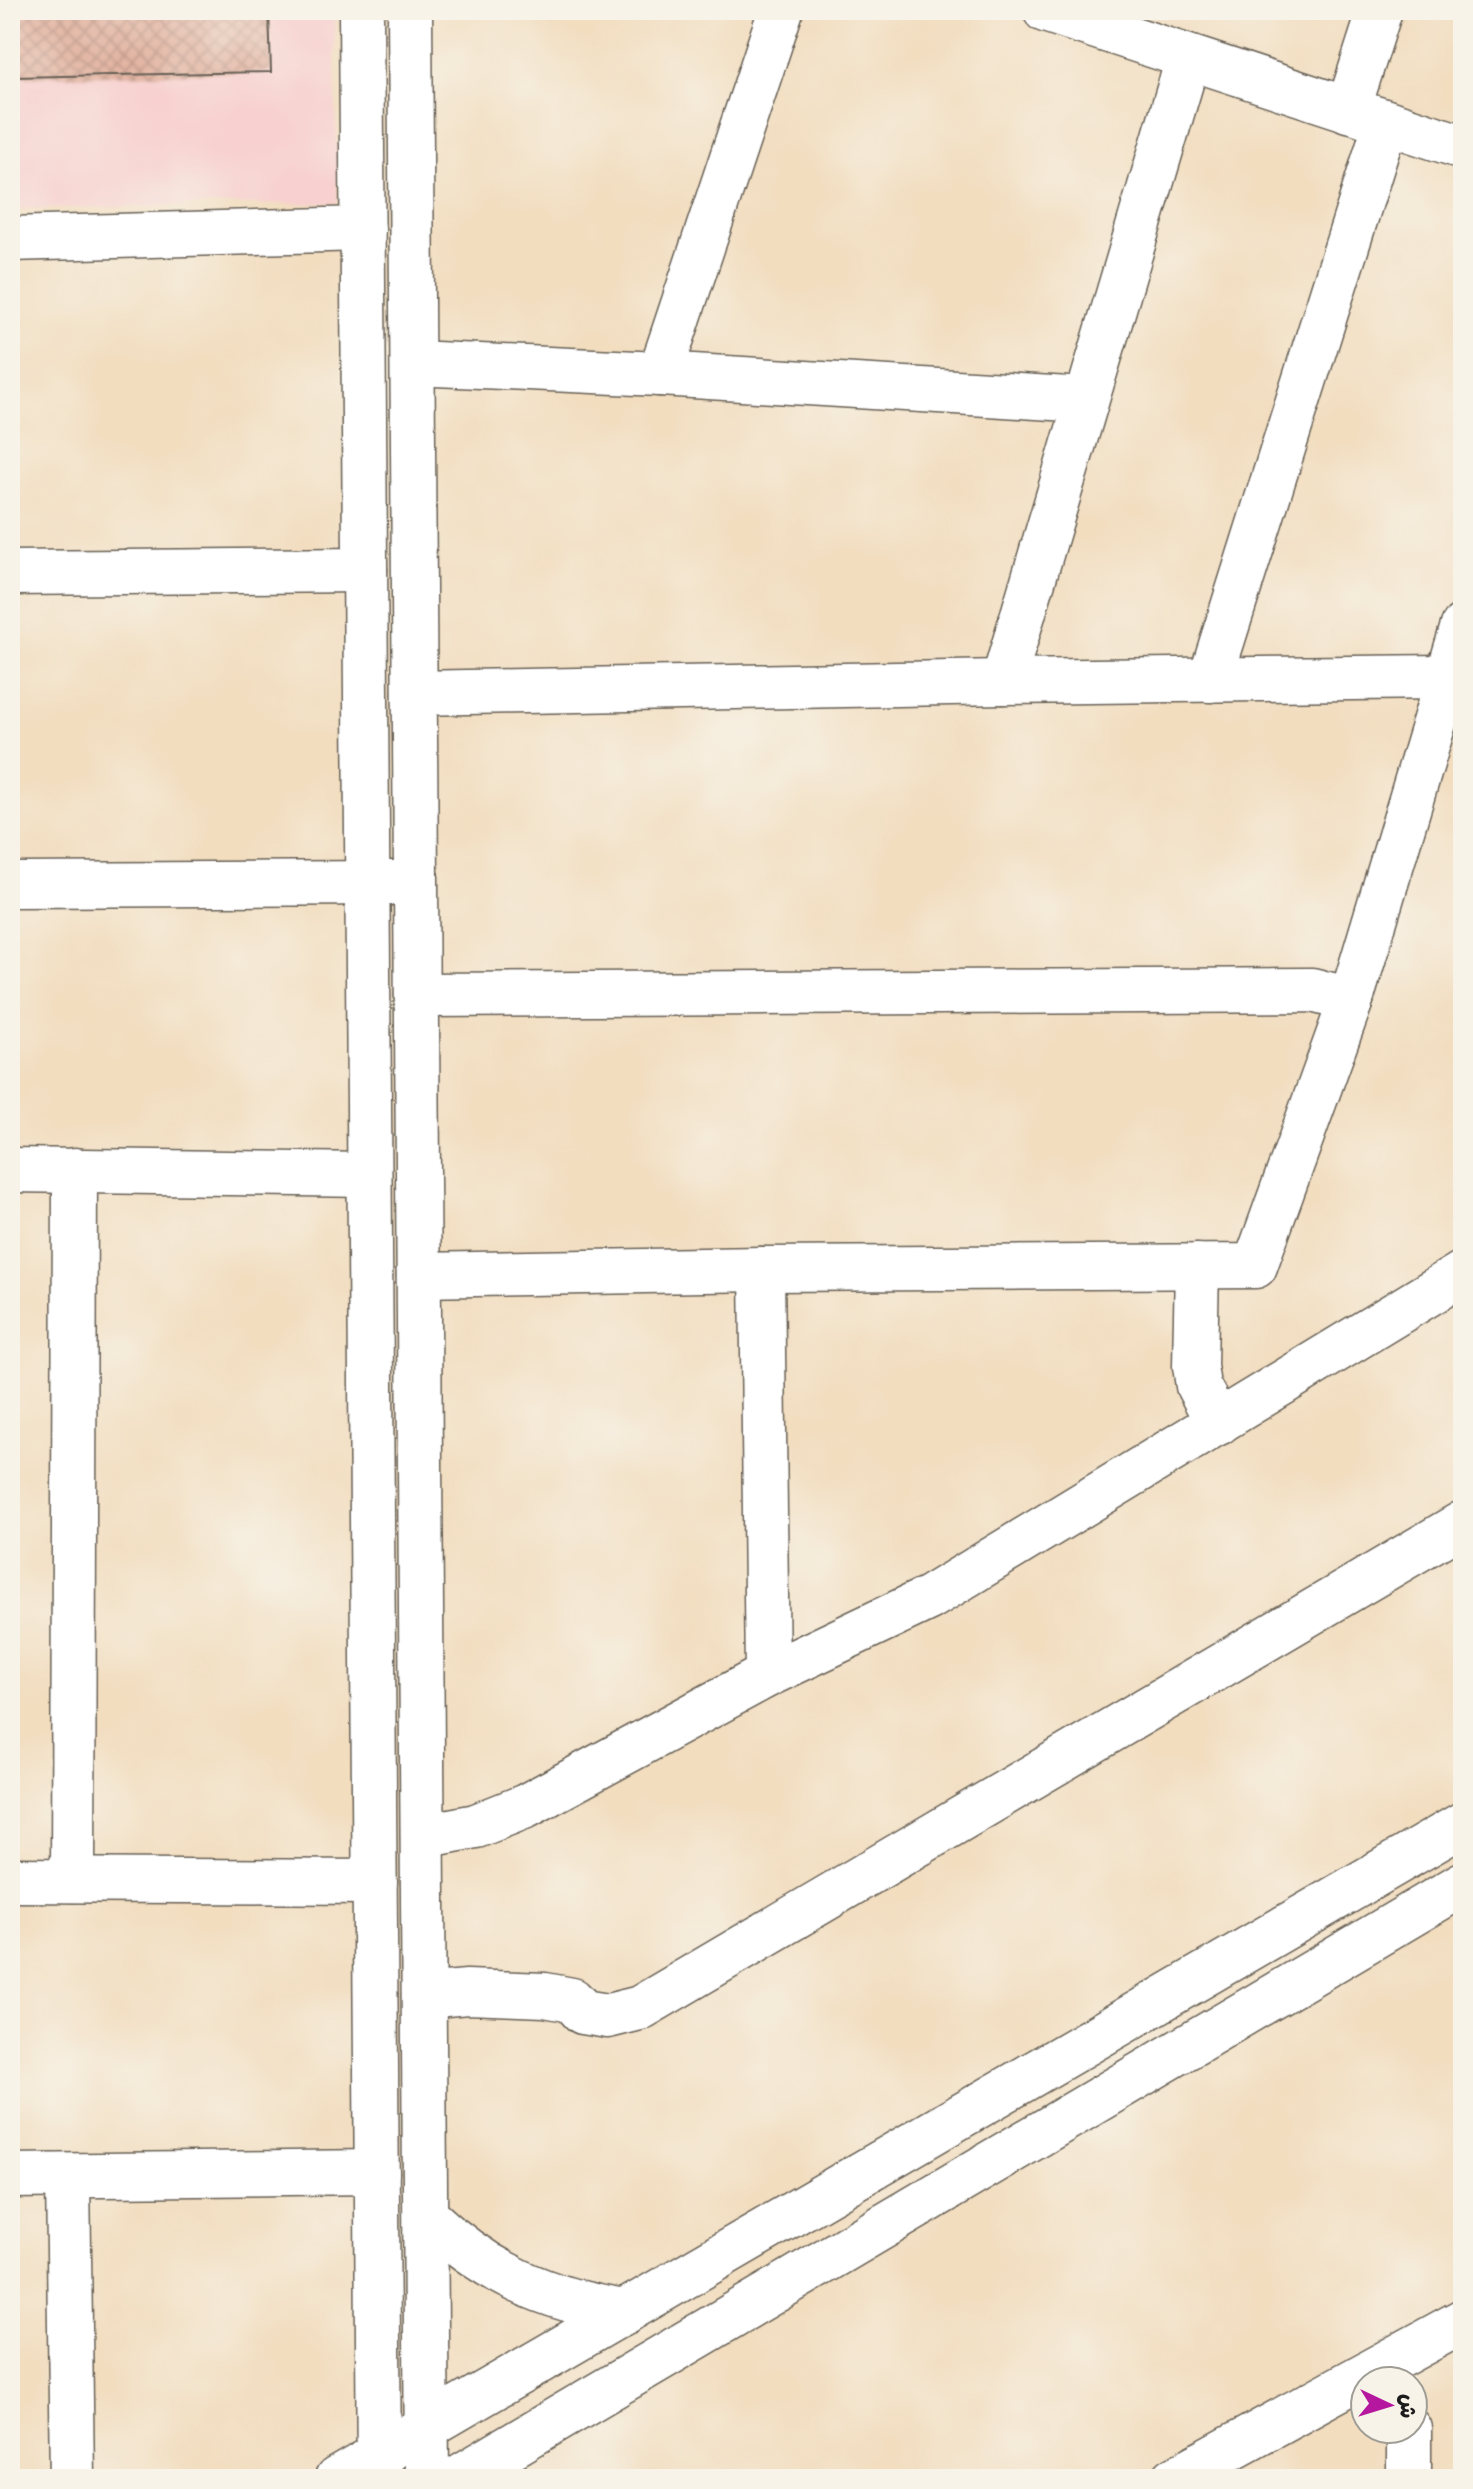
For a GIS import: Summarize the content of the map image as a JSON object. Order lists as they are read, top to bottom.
{
  "north": "right"
}
